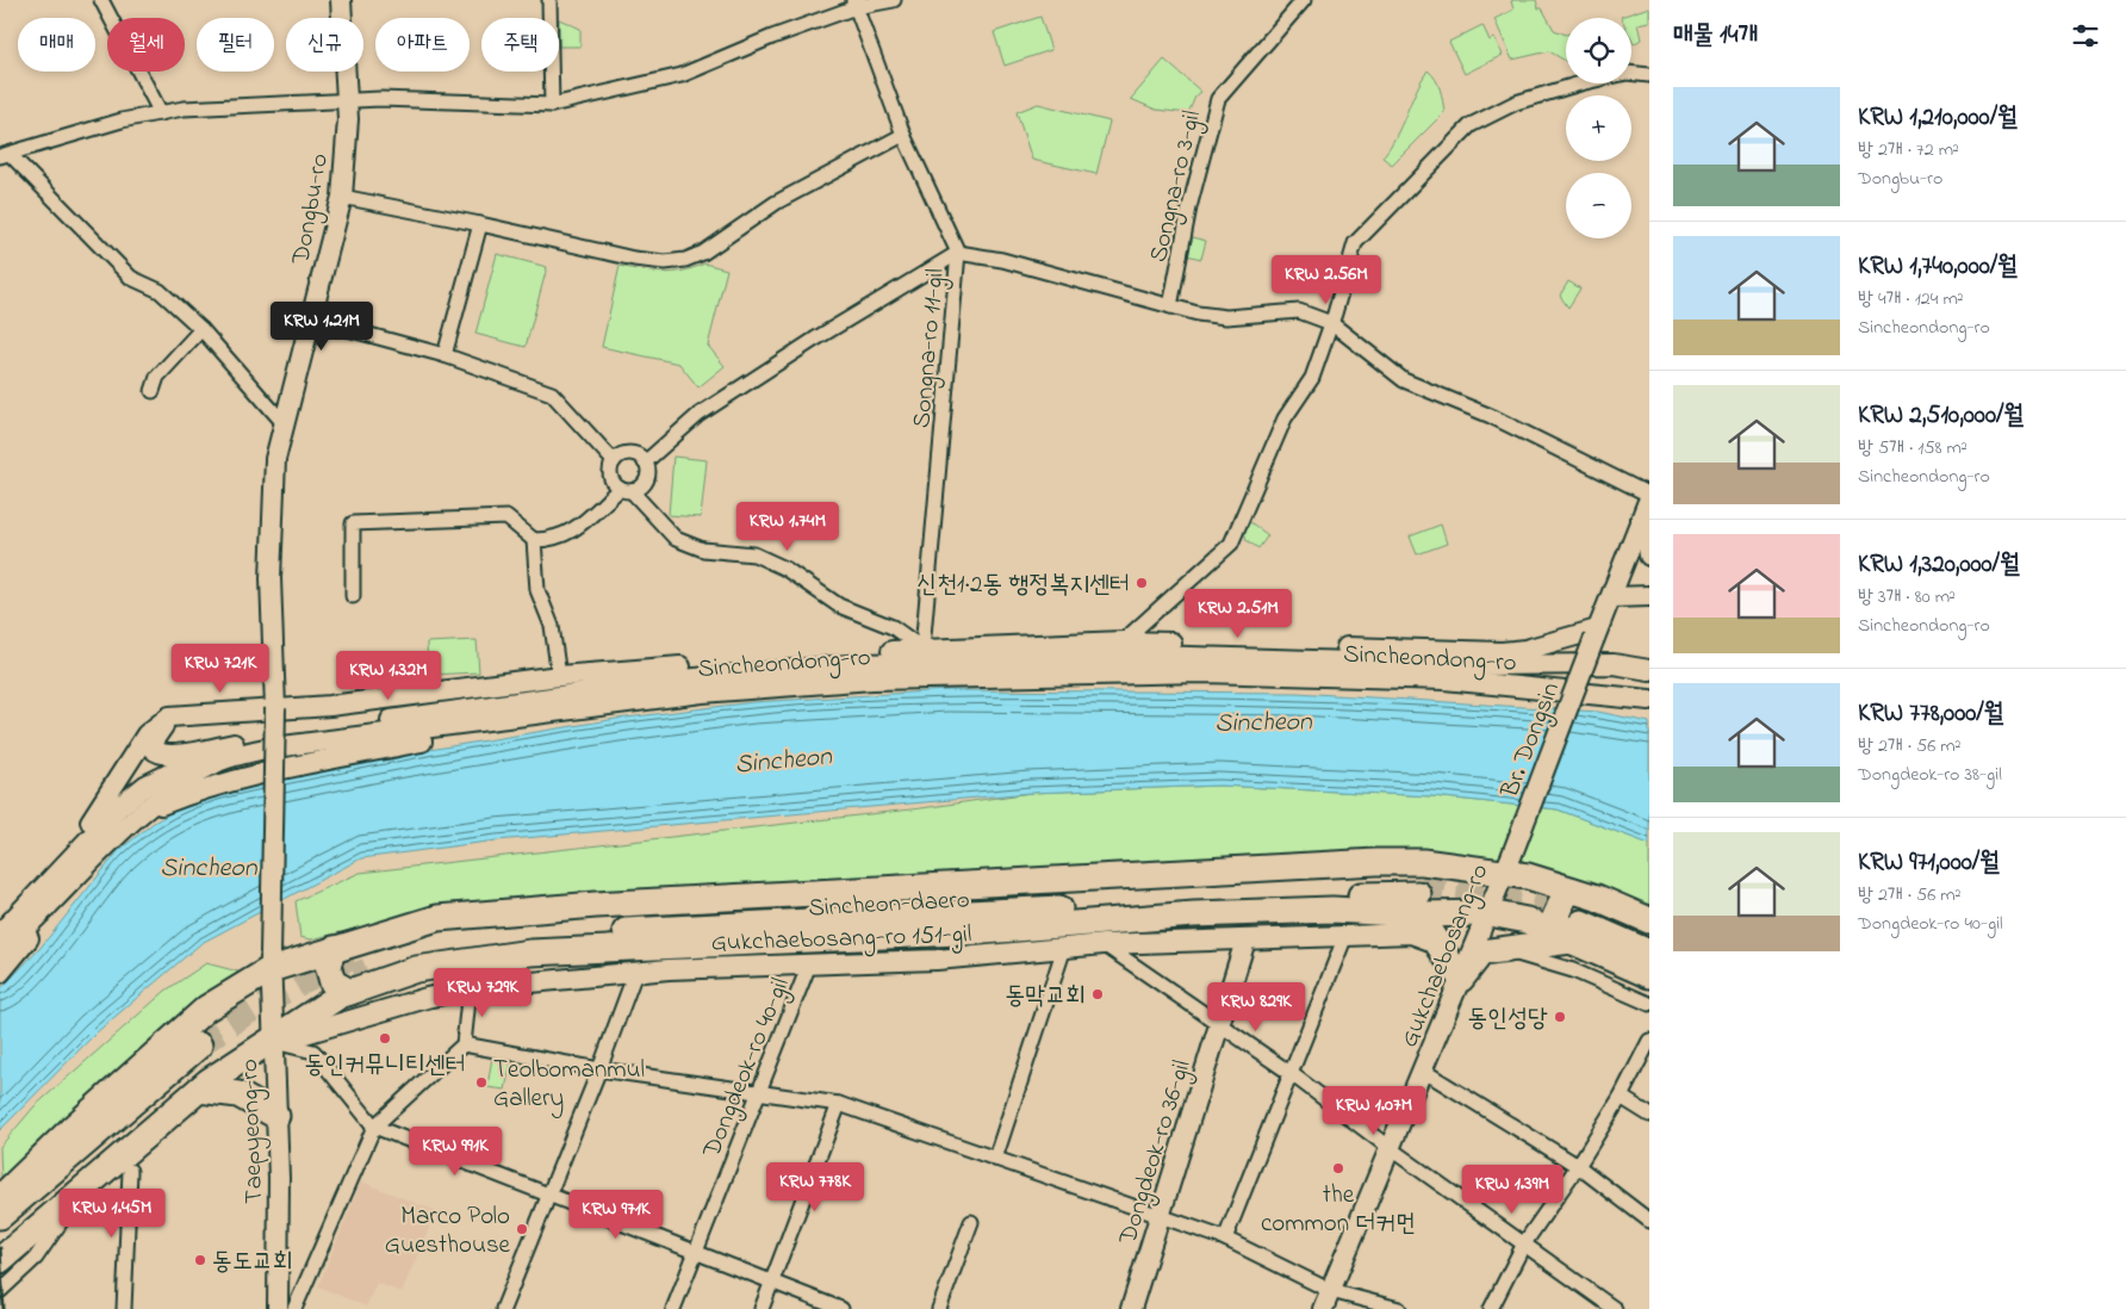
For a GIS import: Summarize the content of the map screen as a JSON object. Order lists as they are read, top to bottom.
{
  "streets": {
    "highway": ["Sincheon-daero"],
    "main road": [
      "Dongbu-ro",
      "Sincheondong-ro",
      "Br. Dongsin",
      "Gukchaebosang-ro 151-gil",
      "Gukchaebosang-ro",
      "Taepyeong-ro",
      "Dongdeok-ro 36-gil"
    ],
    "street": ["Songna-ro 3-gil", "Songna-ro 11-gil", "Dongdeok-ro 40-gil"]
  },
  "crossings": [
    ["Dongbu-ro", "Sincheondong-ro"],
    ["Dongbu-ro", "Taepyeong-ro"],
    ["Songna-ro 11-gil", "Sincheondong-ro"],
    ["Sincheondong-ro", "Br. Dongsin"],
    ["Sincheondong-ro", "Taepyeong-ro"],
    ["Br. Dongsin", "Gukchaebosang-ro"],
    ["Gukchaebosang-ro 151-gil", "Dongdeok-ro 40-gil"],
    ["Gukchaebosang-ro 151-gil", "Taepyeong-ro"],
    ["Gukchaebosang-ro 151-gil", "Dongdeok-ro 36-gil"]
  ],
  "water": ["Sincheon"],
  "places": [
    "신천1·2동 행정복지센터",
    "동막교회",
    "동인성당",
    "동인커뮤니티센터",
    "Teolbomanmul Gallery",
    "the common 더커먼",
    "Marco Polo Guesthouse",
    "동도교회"
  ],
  "page": {
    "heading": "매물 14개",
    "map_buttons": ["+", "−"],
    "chip": [
      "매매",
      "월세",
      "필터",
      "신규",
      "아파트",
      "주택"
    ],
    "list": [
      {
        "name": "KRW 1,210,000/월",
        "note": "방 2개 · 72 m² · Dongbu-ro"
      },
      {
        "name": "KRW 1,740,000/월",
        "note": "방 4개 · 124 m² · Sincheondong-ro"
      },
      {
        "name": "KRW 2,510,000/월",
        "note": "방 5개 · 158 m² · Sincheondong-ro"
      },
      {
        "name": "KRW 1,320,000/월",
        "note": "방 3개 · 80 m² · Sincheondong-ro"
      },
      {
        "name": "KRW 778,000/월",
        "note": "방 2개 · 56 m² · Dongdeok-ro 38-gil"
      },
      {
        "name": "KRW 971,000/월",
        "note": "방 2개 · 56 m² · Dongdeok-ro 40-gil"
      }
    ],
    "price": [
      "KRW 2.56M",
      "KRW 1.21M",
      "KRW 1.74M",
      "KRW 2.51M",
      "KRW 721K",
      "KRW 1.32M",
      "KRW 729K",
      "KRW 829K",
      "KRW 1.07M",
      "KRW 991K",
      "KRW 778K",
      "KRW 1.39M",
      "KRW 1.45M",
      "KRW 971K"
    ]
  }
}
